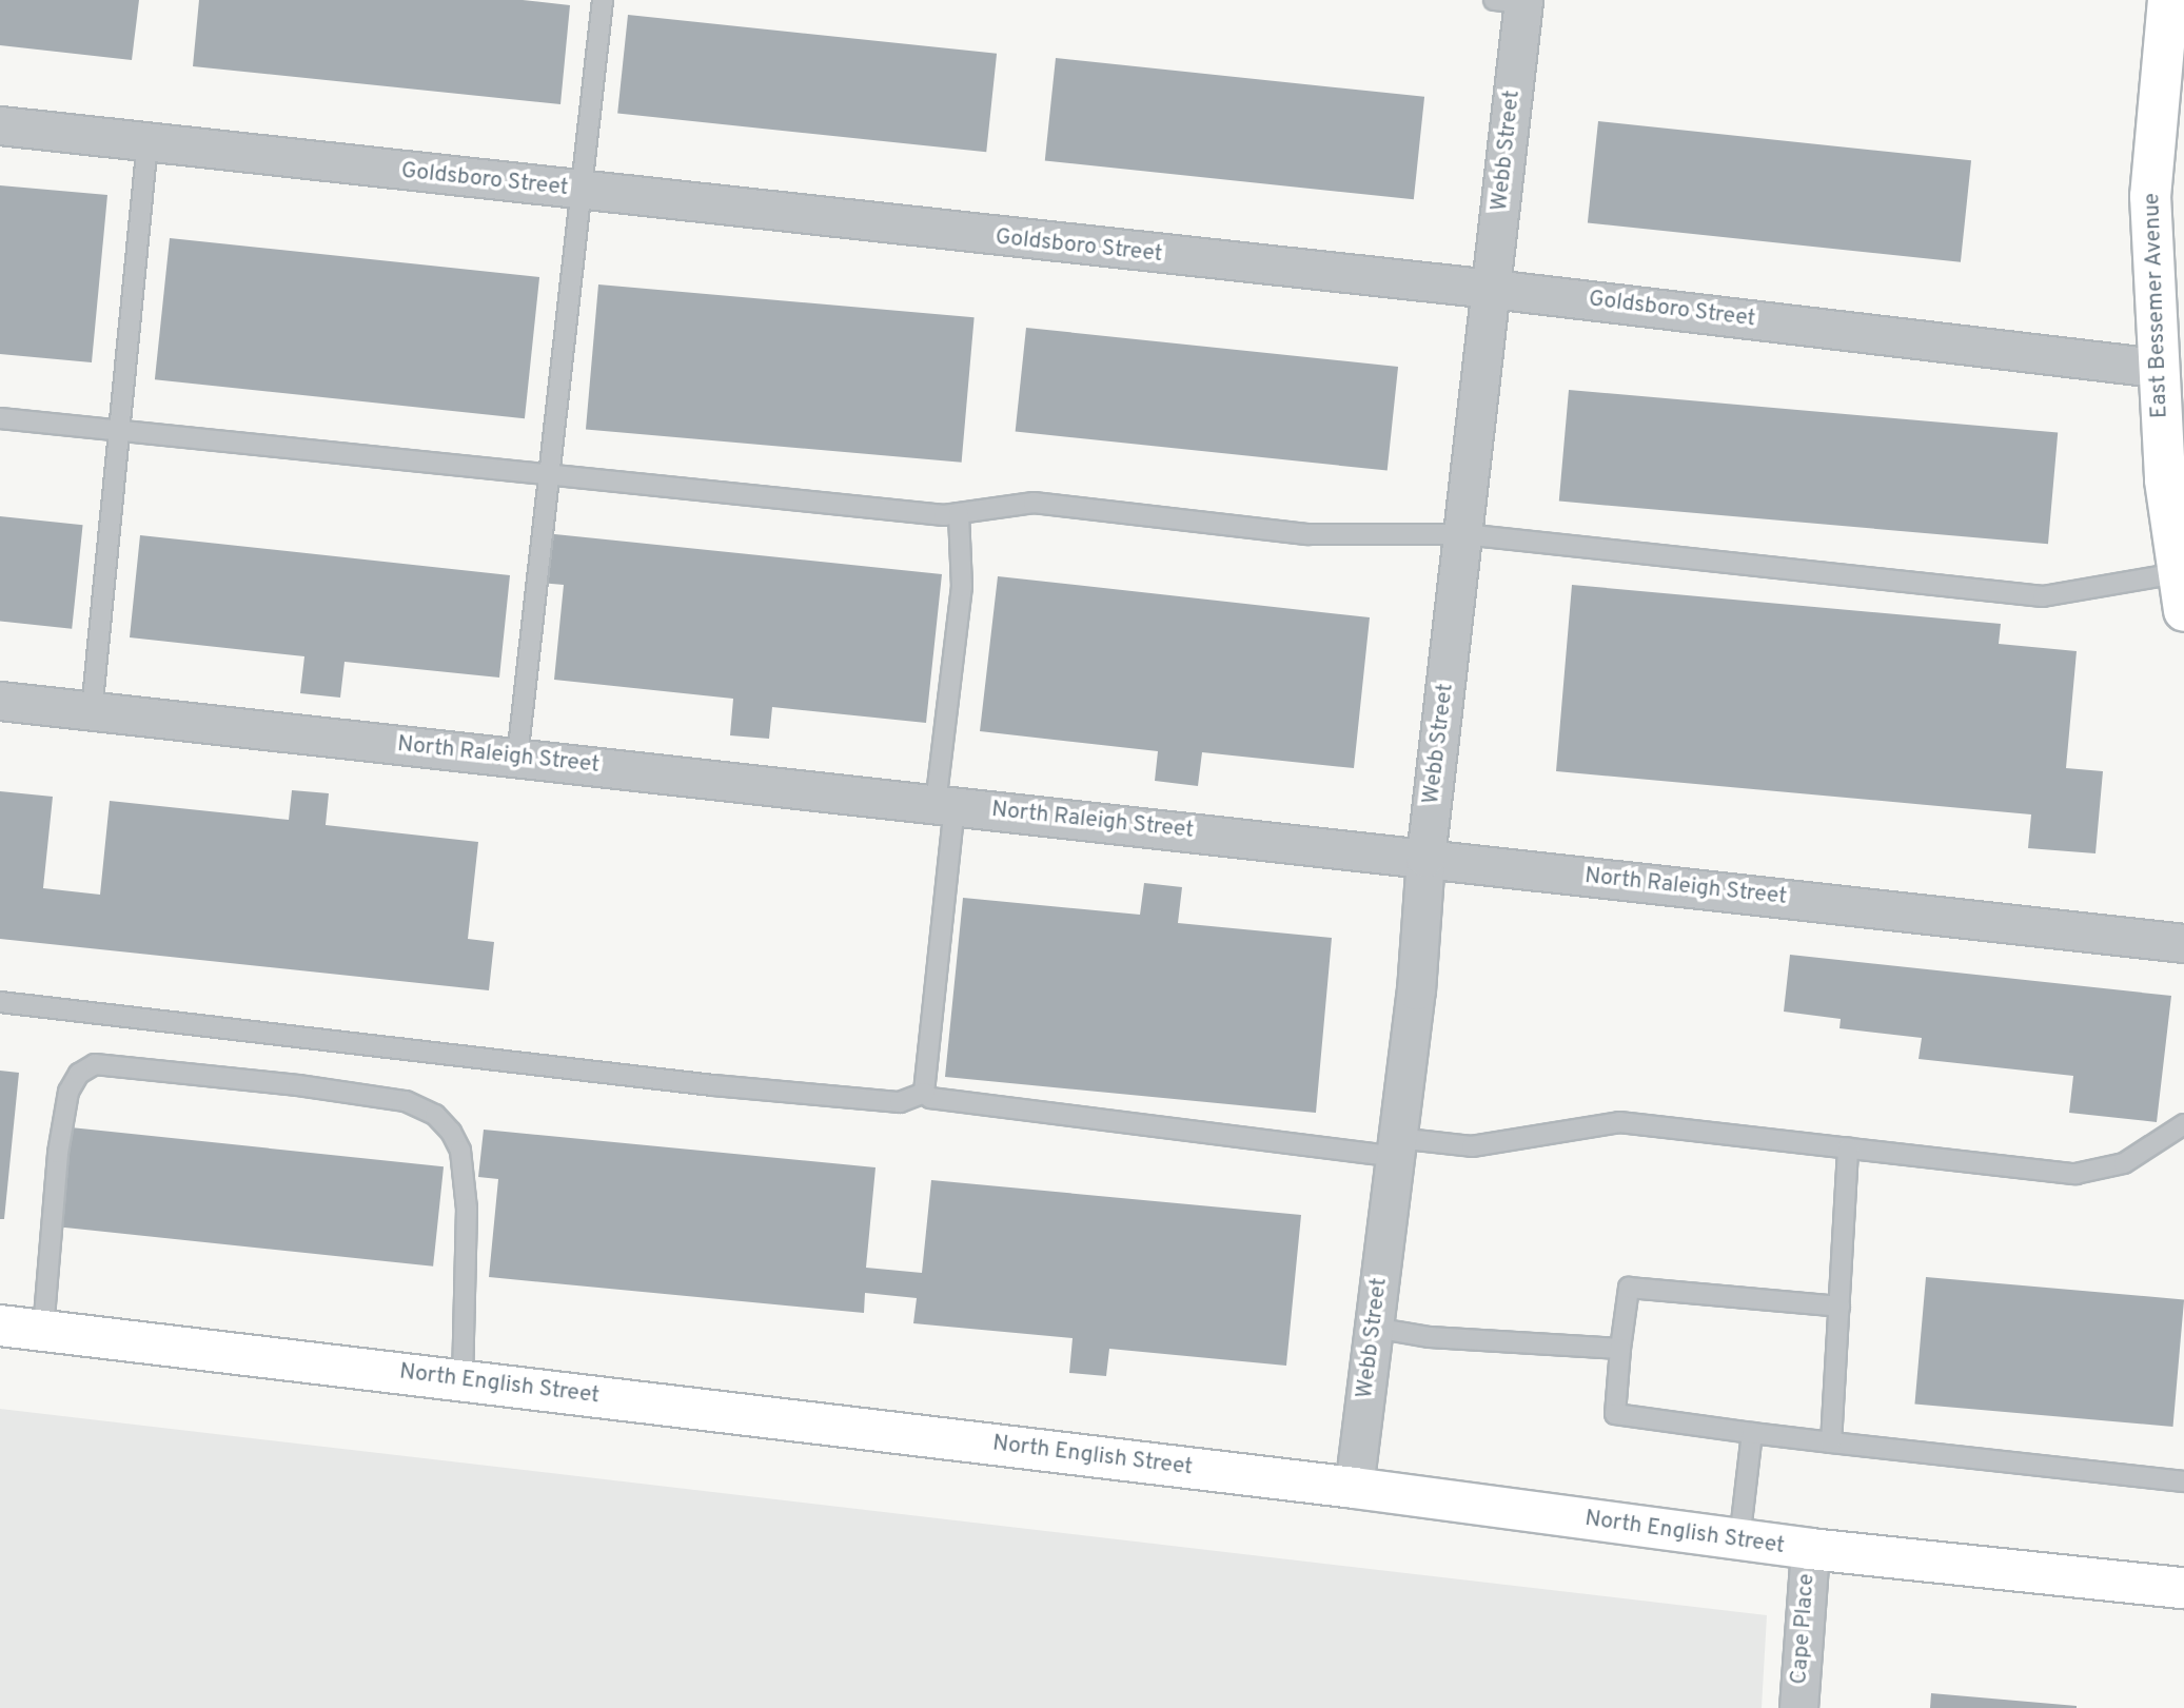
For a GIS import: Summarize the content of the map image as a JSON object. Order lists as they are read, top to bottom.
{
  "streets": {
    "street": [
      "Webb Street",
      "Goldsboro Street",
      "East Bessemer Avenue",
      "North Raleigh Street",
      "North English Street",
      "Cape Place"
    ]
  },
  "crossings": [
    ["Webb Street", "Goldsboro Street"],
    ["Webb Street", "North Raleigh Street"],
    ["Webb Street", "North English Street"],
    ["Goldsboro Street", "East Bessemer Avenue"],
    ["North English Street", "Cape Place"]
  ]
}
